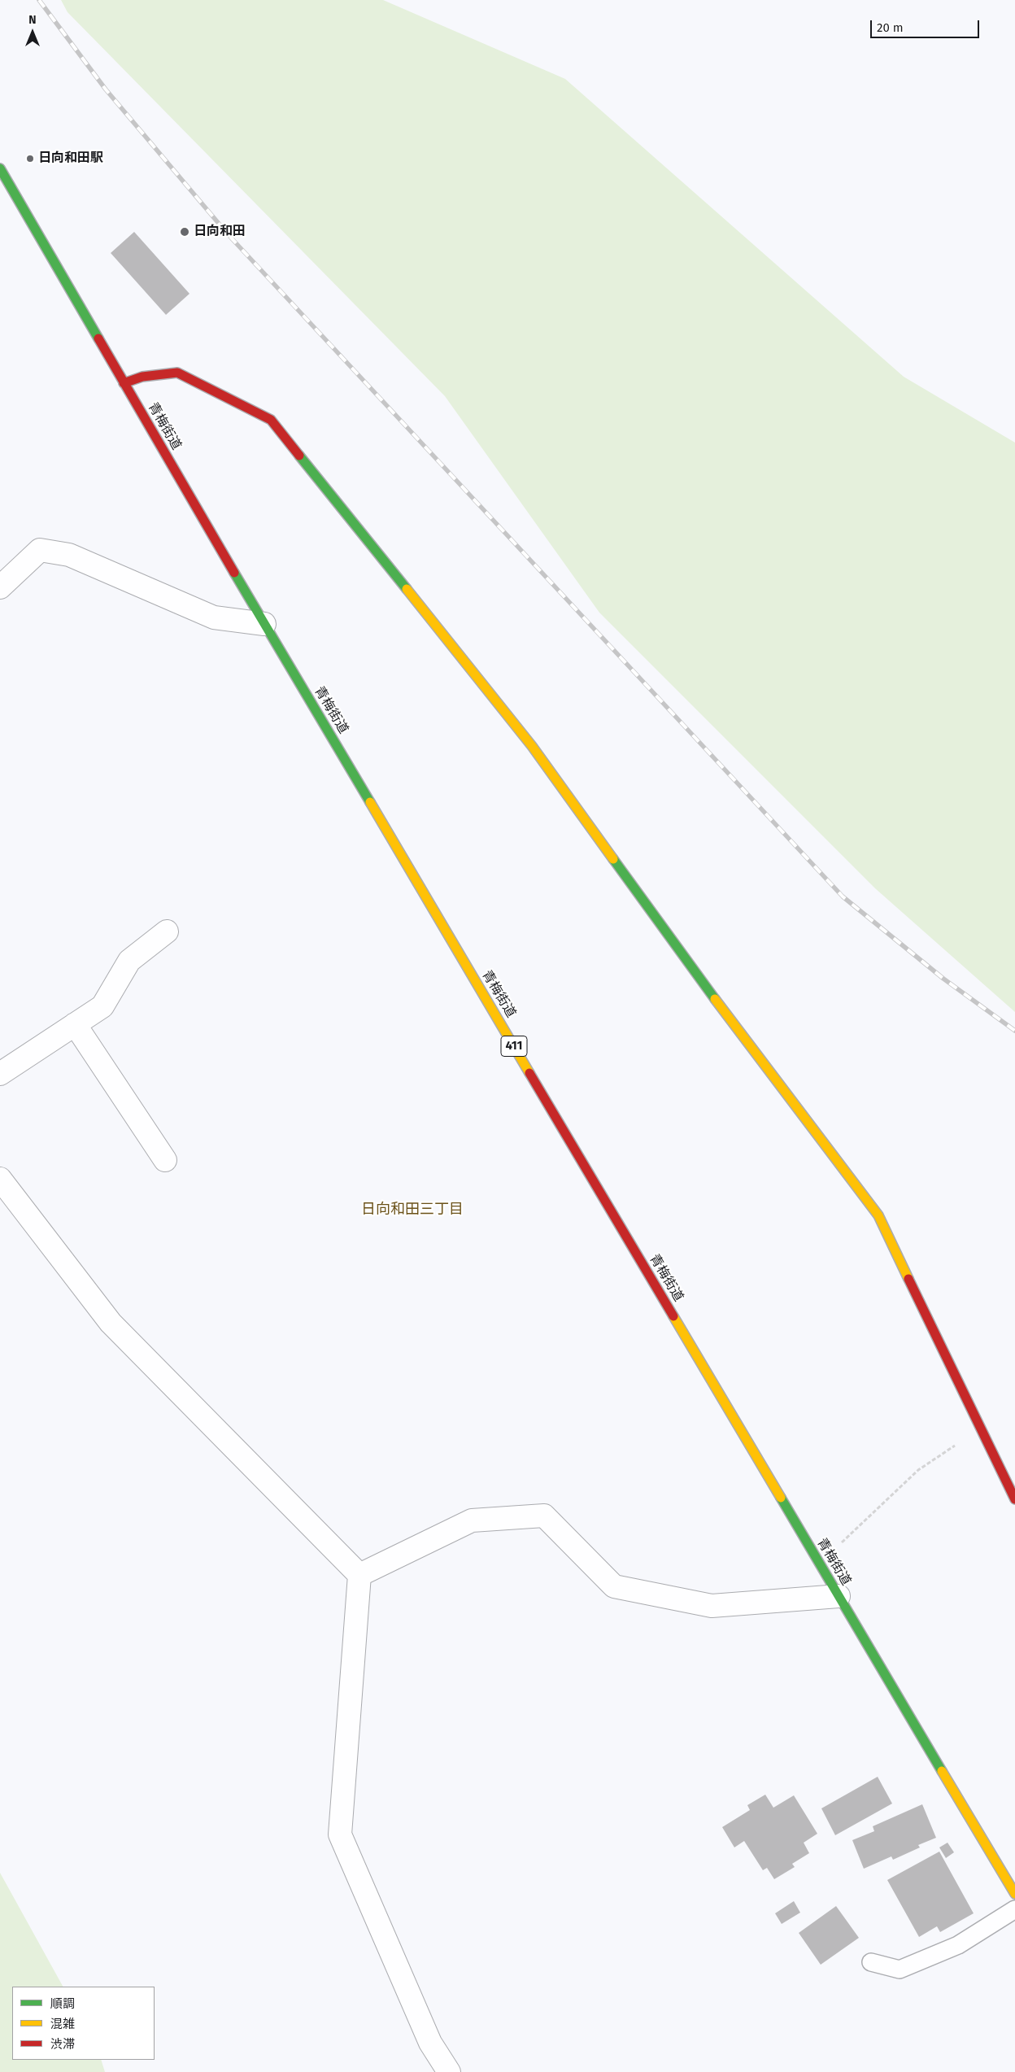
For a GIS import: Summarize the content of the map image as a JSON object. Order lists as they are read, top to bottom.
{
  "streets": {
    "main road": ["青梅街道", "411"]
  },
  "districts": ["日向和田三丁目"],
  "places": ["日向和田駅", "日向和田"],
  "legend": ["順調", "混雑", "渋滞"],
  "scale_bar": "20 m",
  "north": "top"
}
